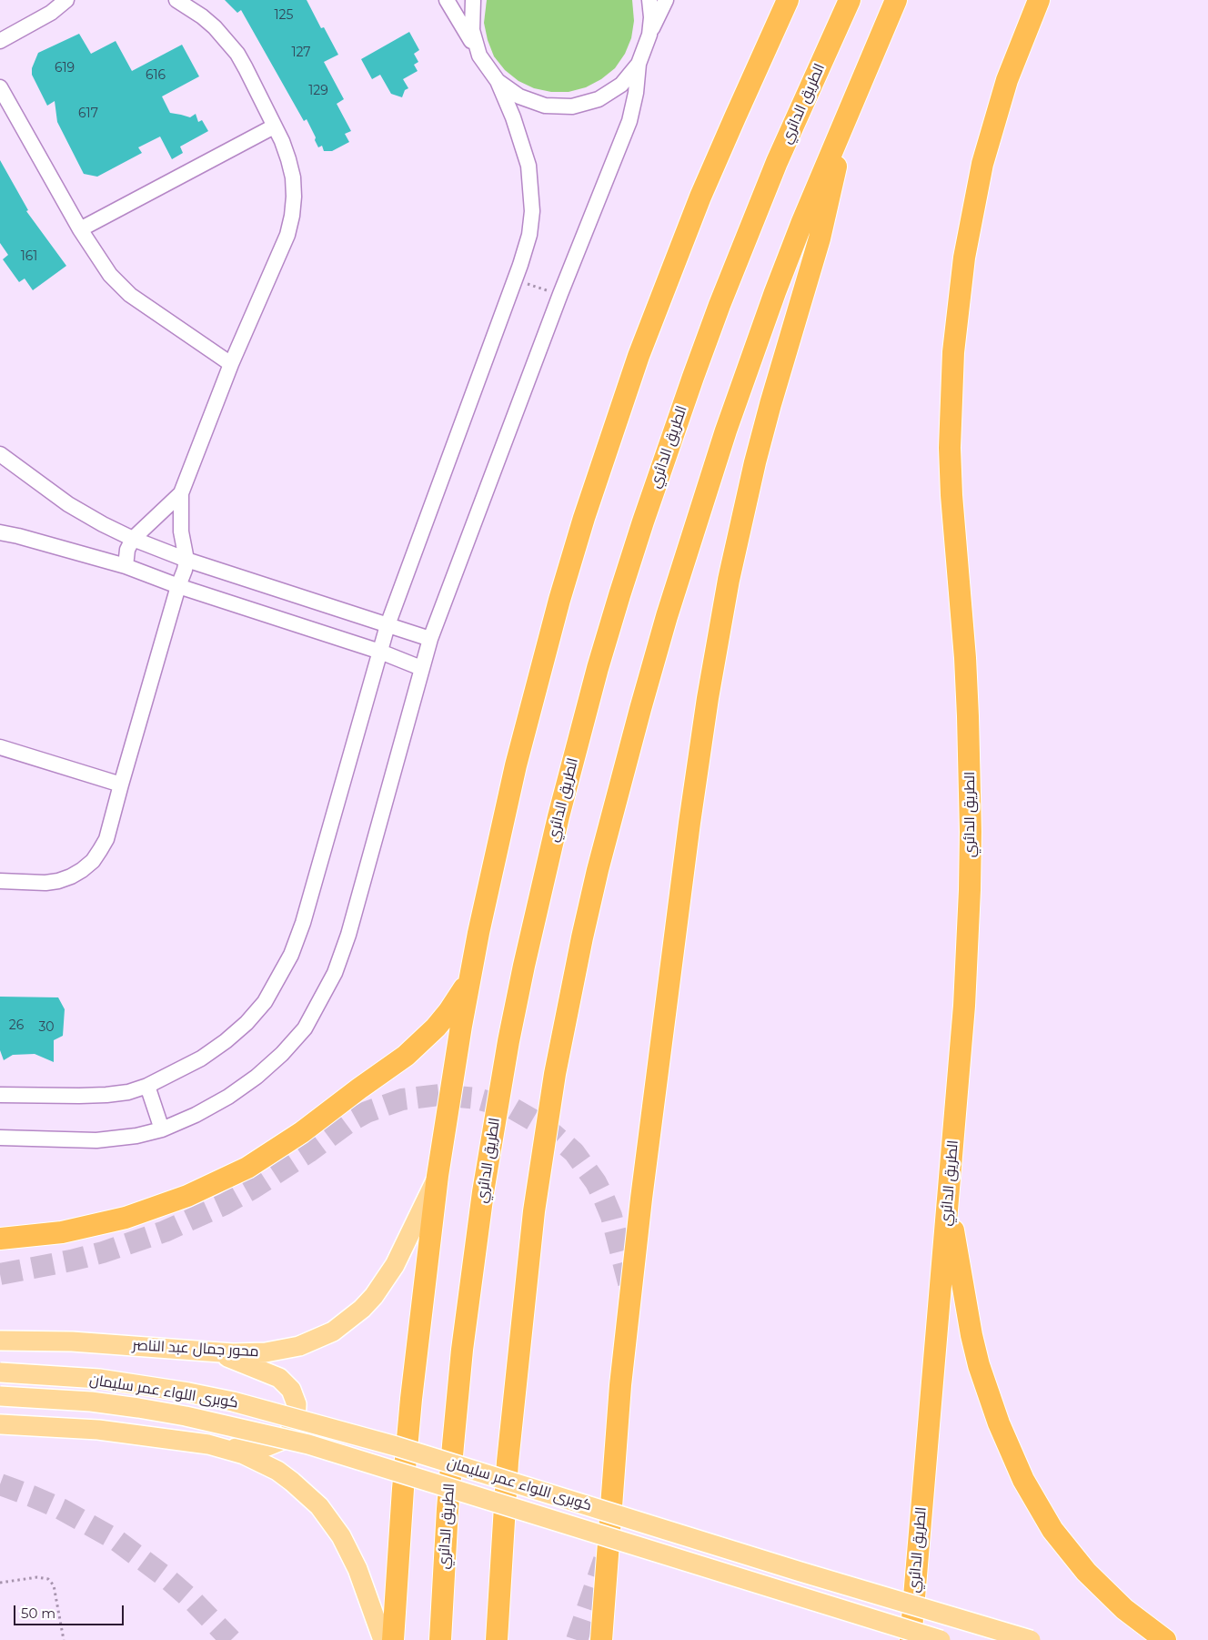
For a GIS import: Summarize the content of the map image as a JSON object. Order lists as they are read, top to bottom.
{
  "streets": {
    "highway": ["الطريق الدائري"],
    "main road": ["محور جمال عبد الناصر", "كوبرى اللواء عمر سليمان"]
  },
  "house_numbers": [
    "125",
    "127",
    "619",
    "616",
    "129",
    "617",
    "161",
    "26",
    "30"
  ],
  "scale_bar": "50 m"
}
